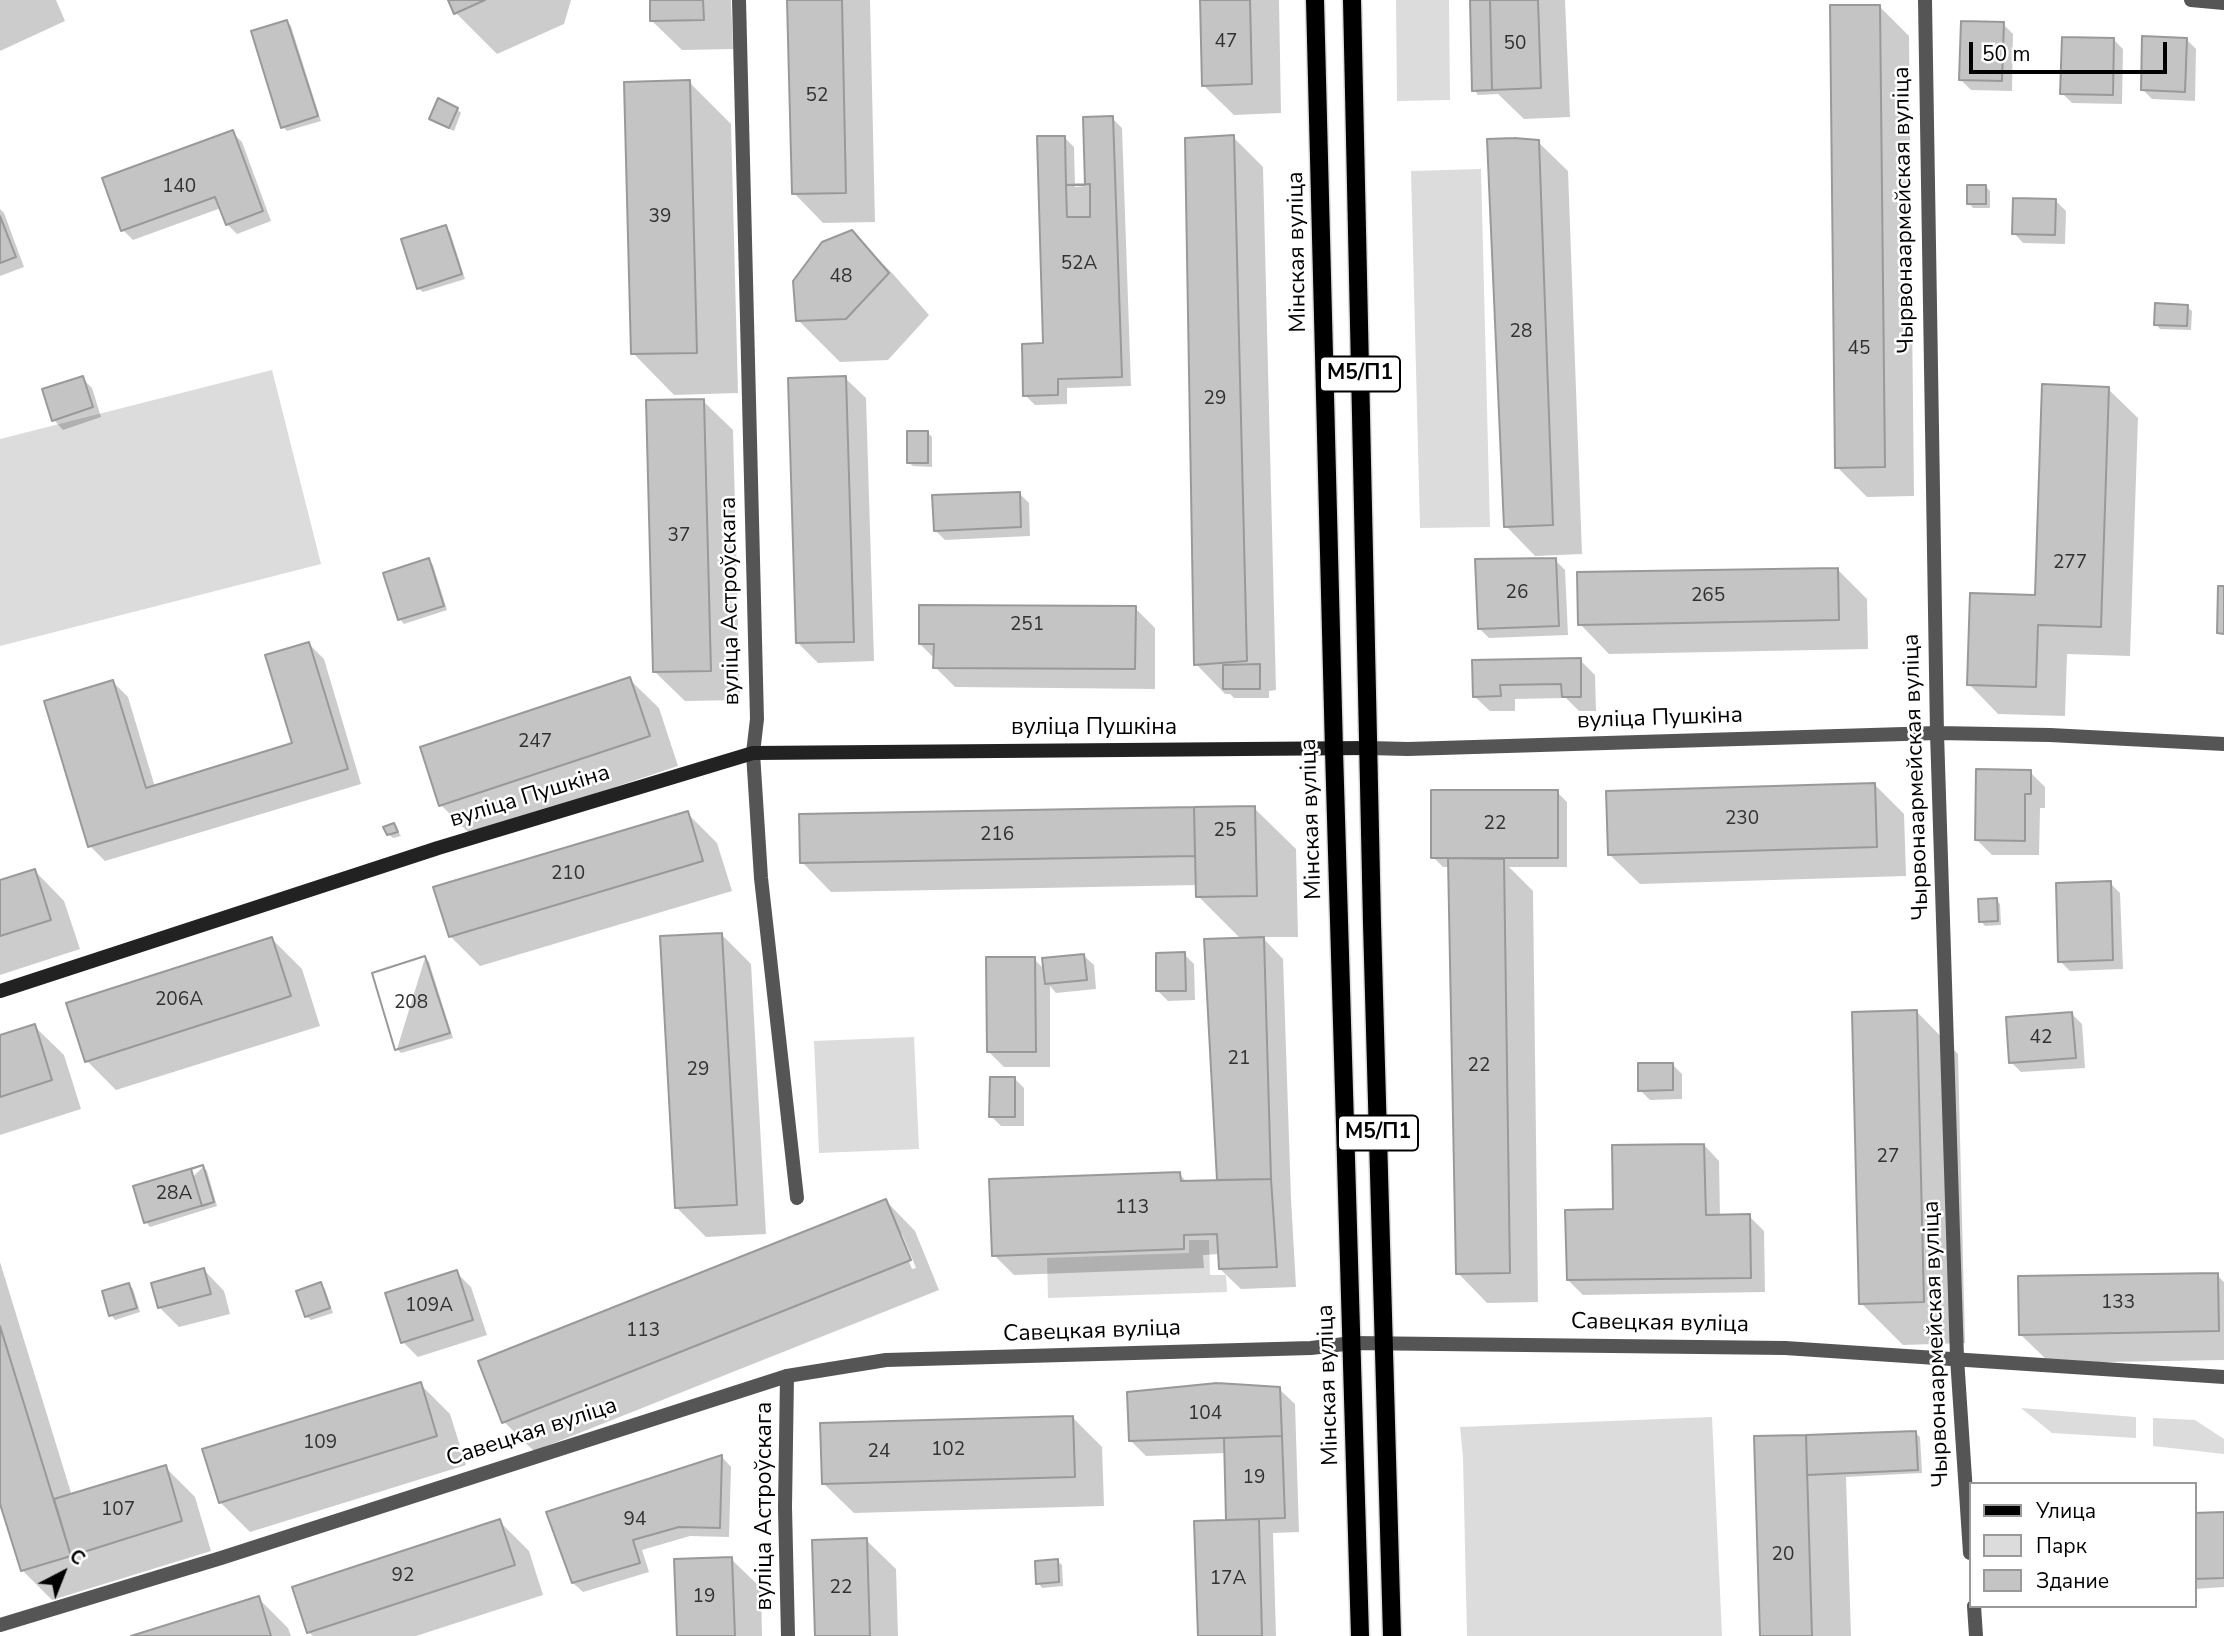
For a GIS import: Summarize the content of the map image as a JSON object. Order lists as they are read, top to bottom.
{
  "streets": {
    "main road": ["Мінская вуліца", "М5/П1", "вуліца Пушкіна"],
    "street": ["Чырвонаармейская вуліца", "вуліца Астроўскага", "Савецкая вуліца"]
  },
  "crossings": [
    ["Чырвонаармейская вуліца", "вуліца Пушкіна"],
    ["Чырвонаармейская вуліца", "Савецкая вуліца"],
    ["Мінская вуліца", "вуліца Пушкіна"],
    ["Мінская вуліца", "Савецкая вуліца"],
    ["М5/П1", "вуліца Пушкіна"],
    ["М5/П1", "Савецкая вуліца"],
    ["вуліца Астроўскага", "вуліца Пушкіна"],
    ["вуліца Астроўскага", "Савецкая вуліца"]
  ],
  "house_numbers": [
    "47",
    "50",
    "52",
    "140",
    "39",
    "52А",
    "48",
    "28",
    "45",
    "29",
    "37",
    "277",
    "26",
    "265",
    "251",
    "247",
    "230",
    "22",
    "25",
    "216",
    "210",
    "206А",
    "208",
    "42",
    "21",
    "22",
    "29",
    "27",
    "28А",
    "113",
    "133",
    "109А",
    "113",
    "104",
    "109",
    "102",
    "24",
    "19",
    "107",
    "94",
    "20",
    "92",
    "17А",
    "22",
    "19"
  ],
  "legend": ["Улица", "Парк", "Здание"],
  "scale_bar": "50 m",
  "north": "top right"
}
